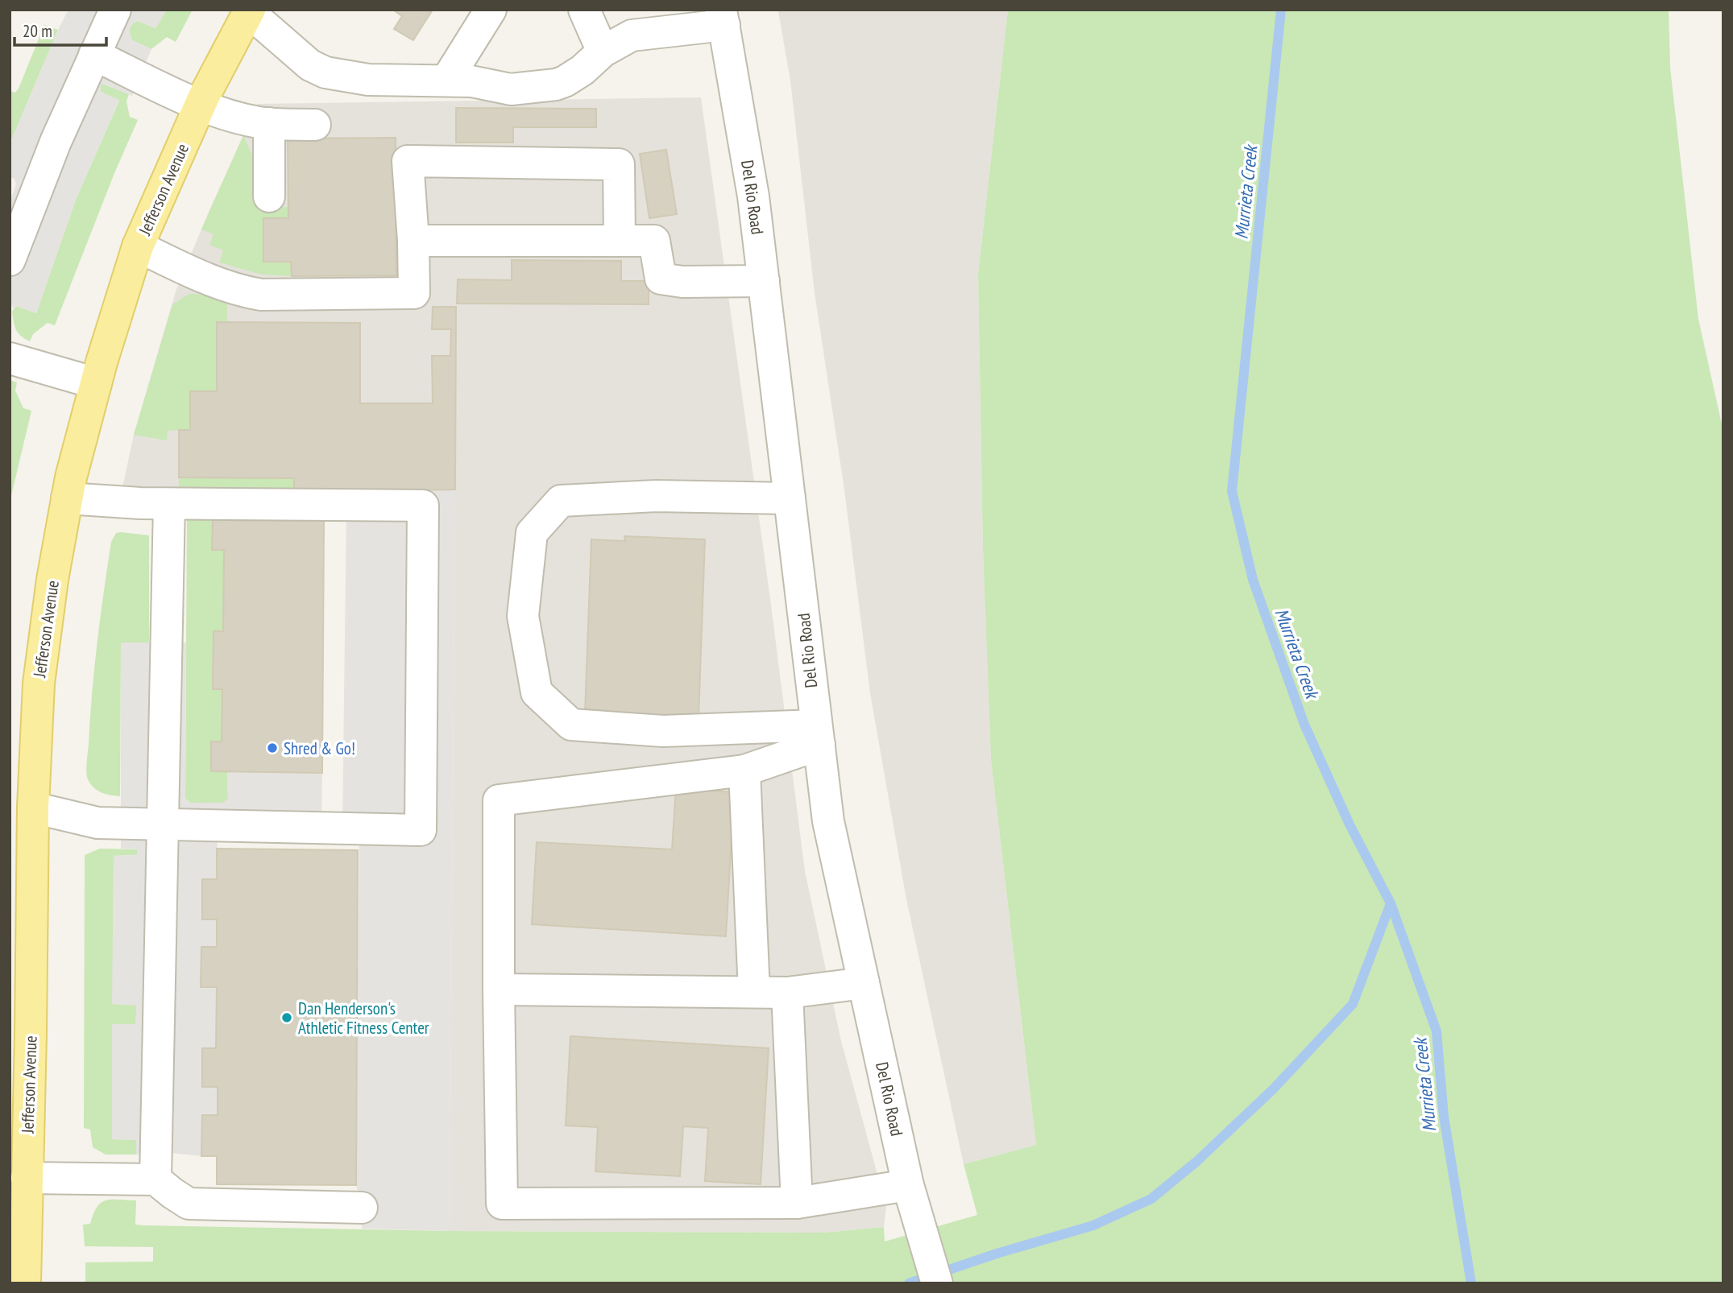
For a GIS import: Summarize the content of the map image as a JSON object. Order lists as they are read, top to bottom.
{
  "streets": {
    "main road": ["Jefferson Avenue"],
    "street": ["Del Rio Road"]
  },
  "water": ["Murrieta Creek"],
  "places": ["Shred & Go!", "Dan Henderson's Athletic Fitness Center"],
  "scale_bar": "20 m"
}
